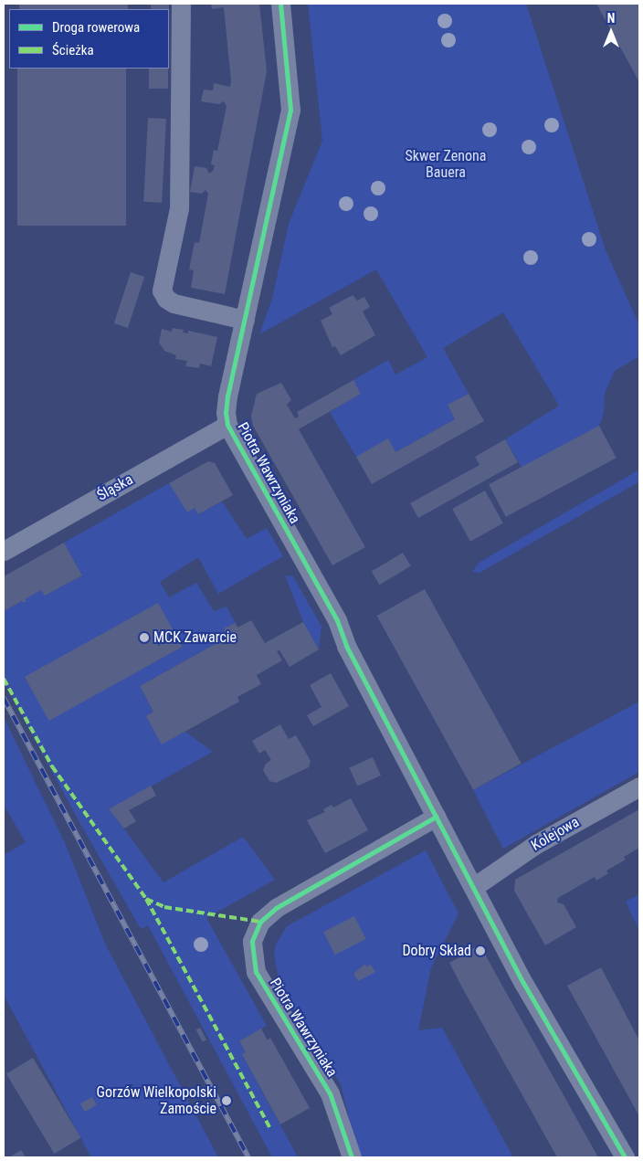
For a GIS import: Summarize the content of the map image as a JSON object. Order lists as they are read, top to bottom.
{
  "streets": {
    "street": ["Piotra Wawrzyniaka", "Śląska", "Kolejowa"]
  },
  "crossings": [
    ["Piotra Wawrzyniaka", "Śląska"],
    ["Piotra Wawrzyniaka", "Kolejowa"]
  ],
  "parks": ["Skwer Zenona Bauera"],
  "places": ["MCK Zawarcie", "Dobry Skład", "Gorzów Wielkopolski Zamoście"],
  "legend": ["Droga rowerowa", "Ścieżka"],
  "north": "top"
}
